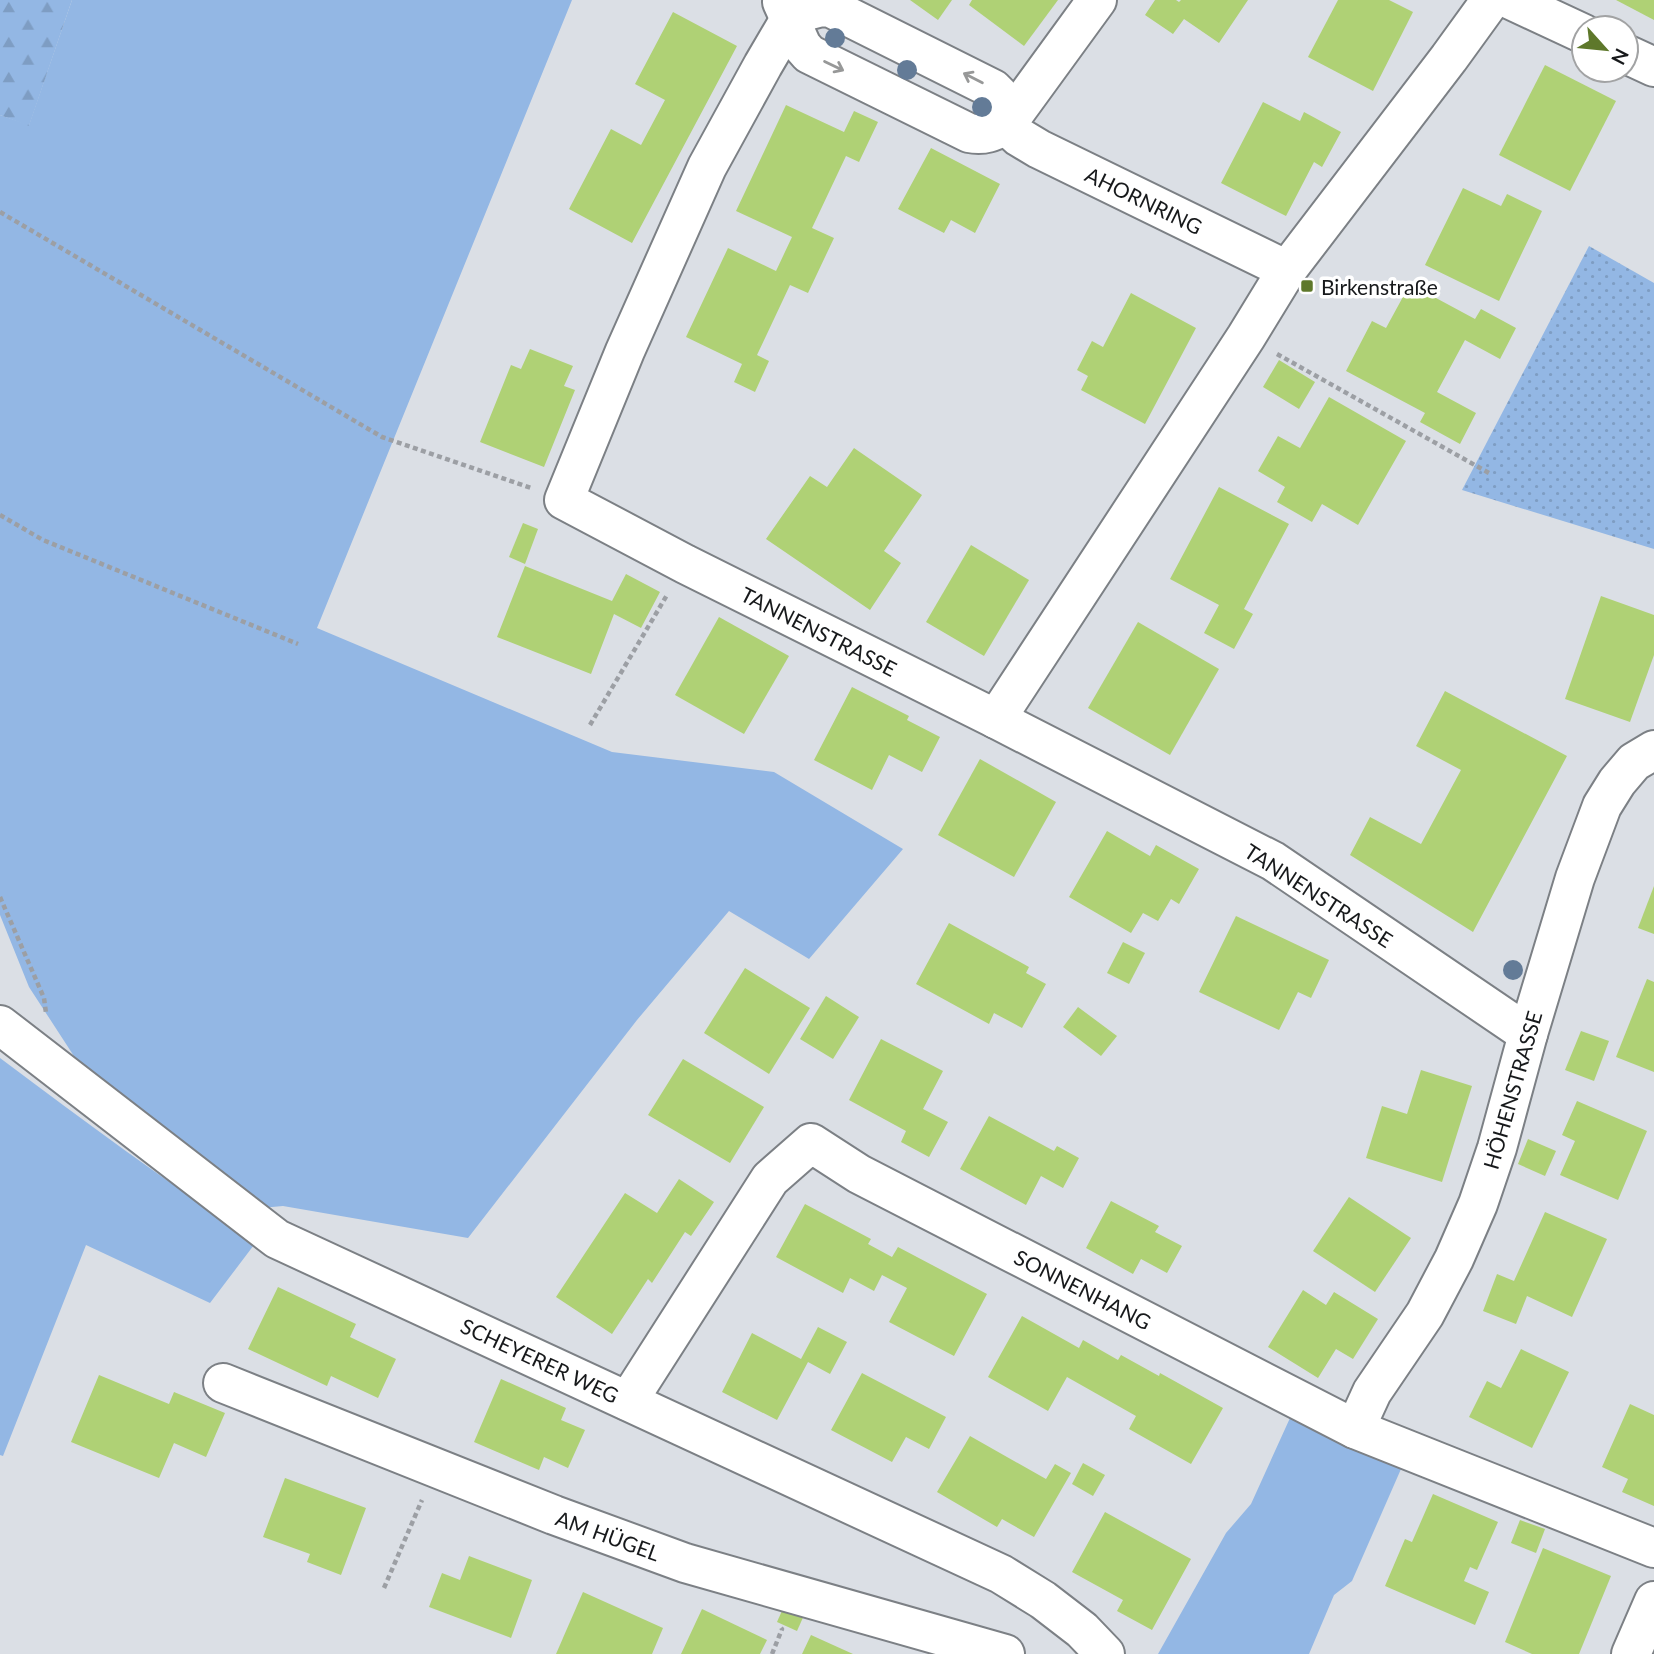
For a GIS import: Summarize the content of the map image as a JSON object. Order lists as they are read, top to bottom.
{
  "streets": {
    "street": [
      "AHORNRING",
      "TANNENSTRASSE",
      "HÖHENSTRASSE",
      "SONNENHANG",
      "SCHEYERER WEG",
      "AM HÜGEL"
    ]
  },
  "crossings": [
    ["TANNENSTRASSE", "HÖHENSTRASSE"],
    ["HÖHENSTRASSE", "SONNENHANG"],
    ["SONNENHANG", "SCHEYERER WEG"]
  ],
  "places": {
    "transit": ["Birkenstraße"]
  },
  "north": "bottom right"
}
